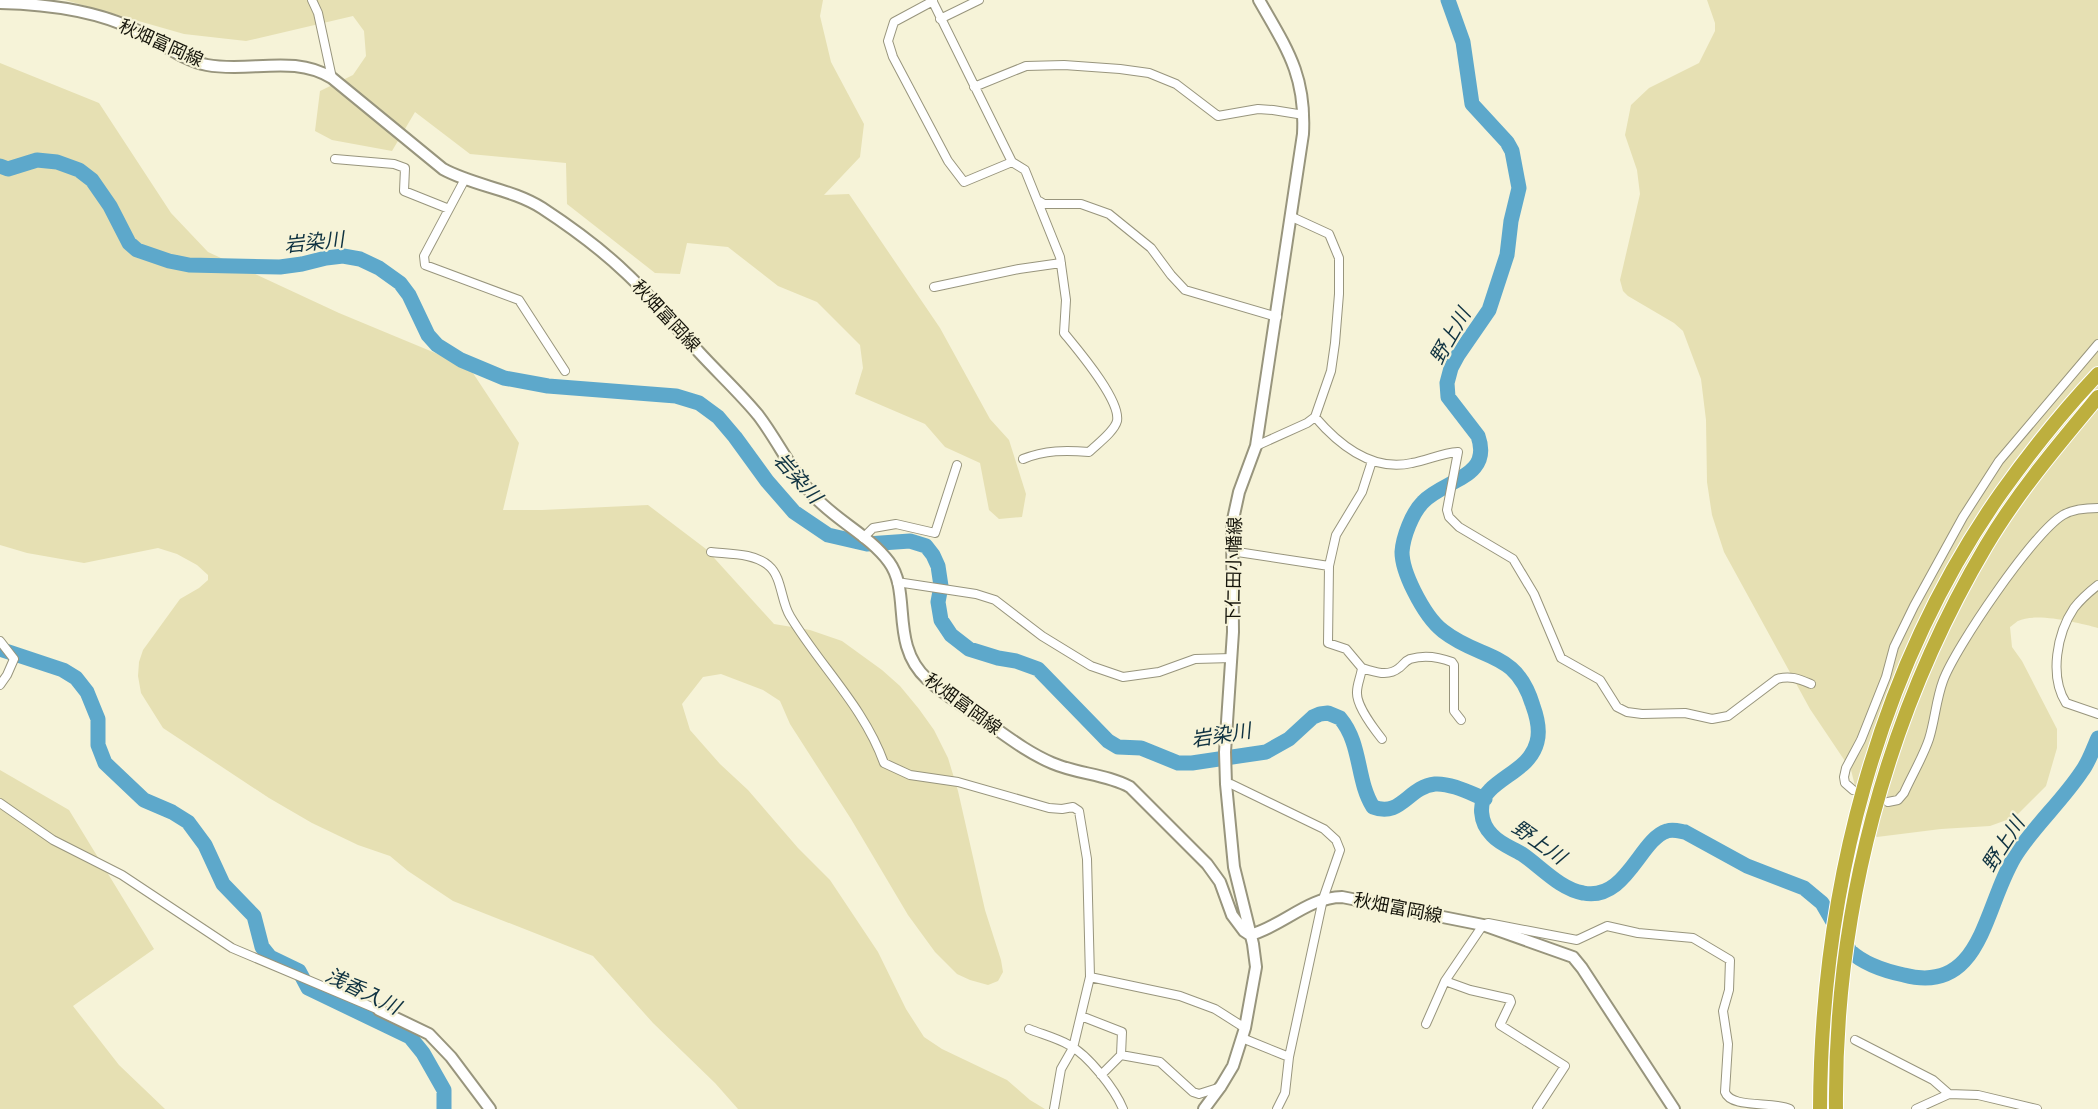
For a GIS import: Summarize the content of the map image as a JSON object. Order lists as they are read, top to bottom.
{
  "streets": {
    "main road": ["秋畑富岡線", "下仁田小幡線"]
  },
  "crossings": [
    ["秋畑富岡線", "下仁田小幡線"]
  ],
  "water": ["岩染川", "野上川", "浅香入川"]
}
